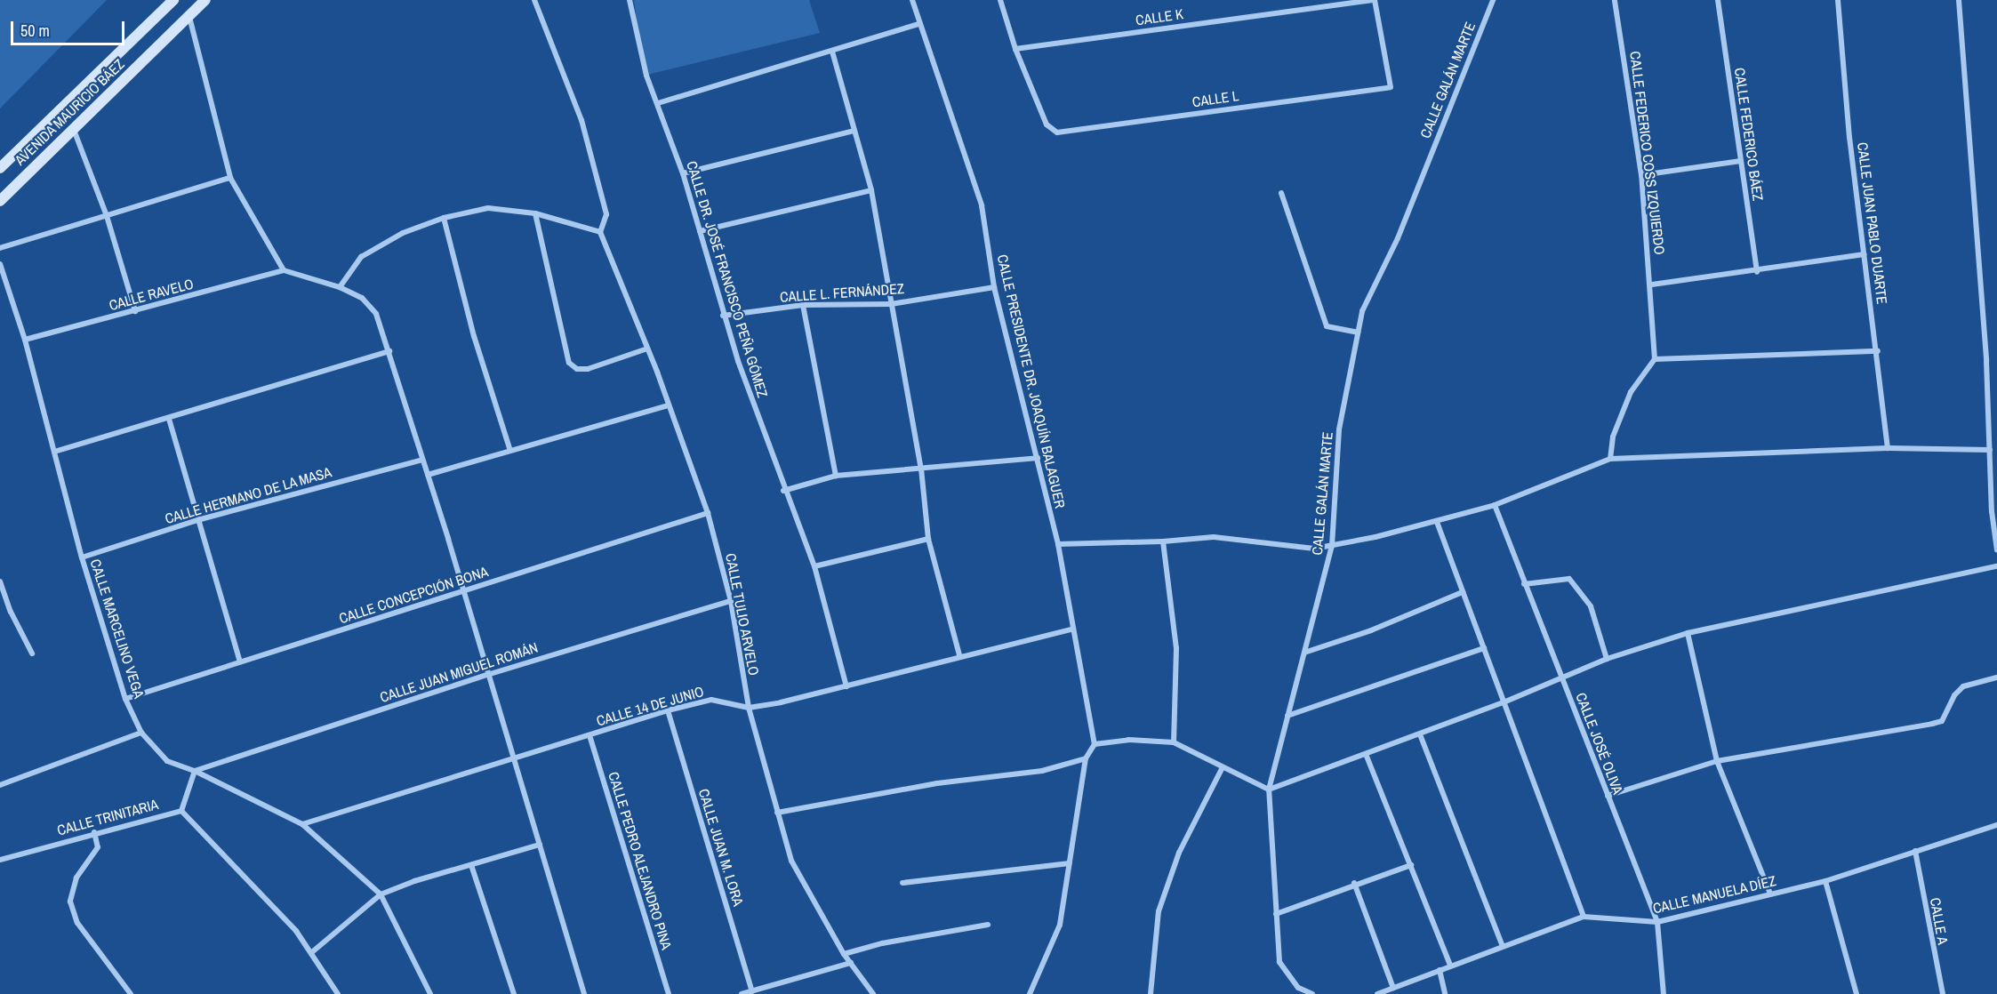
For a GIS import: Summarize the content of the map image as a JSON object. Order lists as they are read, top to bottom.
{
  "streets": {
    "main road": ["AVENIDA MAURICIO BÁEZ"],
    "street": [
      "CALLE K",
      "CALLE GALÁN MARTE",
      "CALLE L",
      "CALLE FEDERICO BÁEZ",
      "CALLE FEDERICO COSS IZQUIERDO",
      "CALLE JUAN PABLO DUARTE",
      "CALLE DR. JOSÉ FRANCISCO PEÑA GÓMEZ",
      "CALLE L. FERNÁNDEZ",
      "CALLE RAVELO",
      "CALLE PRESIDENTE DR. JOAQUÍN BALAGUER",
      "CALLE HERMANO DE LA MASA",
      "CALLE CONCEPCIÓN BONA",
      "CALLE TULIO ARVELO",
      "CALLE MARCELINO VEGA",
      "CALLE JUAN MIGUEL ROMÁN",
      "CALLE 14 DE JUNIO",
      "CALLE JOSÉ OLIVA",
      "CALLE TRINITARIA",
      "CALLE JUAN M. LORA",
      "CALLE PEDRO ALEJANDRO PINA",
      "CALLE MANUELA DÍEZ",
      "CALLE A"
    ]
  },
  "crossings": [
    ["CALLE K", "CALLE L"],
    ["CALLE DR. JOSÉ FRANCISCO PEÑA GÓMEZ", "CALLE L. FERNÁNDEZ"],
    ["CALLE DR. JOSÉ FRANCISCO PEÑA GÓMEZ", "CALLE 14 DE JUNIO"],
    ["CALLE L. FERNÁNDEZ", "CALLE PRESIDENTE DR. JOAQUÍN BALAGUER"],
    ["CALLE RAVELO", "CALLE MARCELINO VEGA"],
    ["CALLE PRESIDENTE DR. JOAQUÍN BALAGUER", "CALLE 14 DE JUNIO"],
    ["CALLE HERMANO DE LA MASA", "CALLE MARCELINO VEGA"],
    ["CALLE CONCEPCIÓN BONA", "CALLE TULIO ARVELO"],
    ["CALLE CONCEPCIÓN BONA", "CALLE MARCELINO VEGA"],
    ["CALLE TULIO ARVELO", "CALLE JUAN MIGUEL ROMÁN"],
    ["CALLE TULIO ARVELO", "CALLE 14 DE JUNIO"],
    ["CALLE MARCELINO VEGA", "CALLE JUAN MIGUEL ROMÁN"],
    ["CALLE MARCELINO VEGA", "CALLE 14 DE JUNIO"],
    ["CALLE MARCELINO VEGA", "CALLE TRINITARIA"],
    ["CALLE JUAN MIGUEL ROMÁN", "CALLE TRINITARIA"],
    ["CALLE 14 DE JUNIO", "CALLE JUAN M. LORA"],
    ["CALLE 14 DE JUNIO", "CALLE PEDRO ALEJANDRO PINA"],
    ["CALLE JOSÉ OLIVA", "CALLE MANUELA DÍEZ"],
    ["CALLE MANUELA DÍEZ", "CALLE A"]
  ],
  "scale_bar": "50 m"
}
